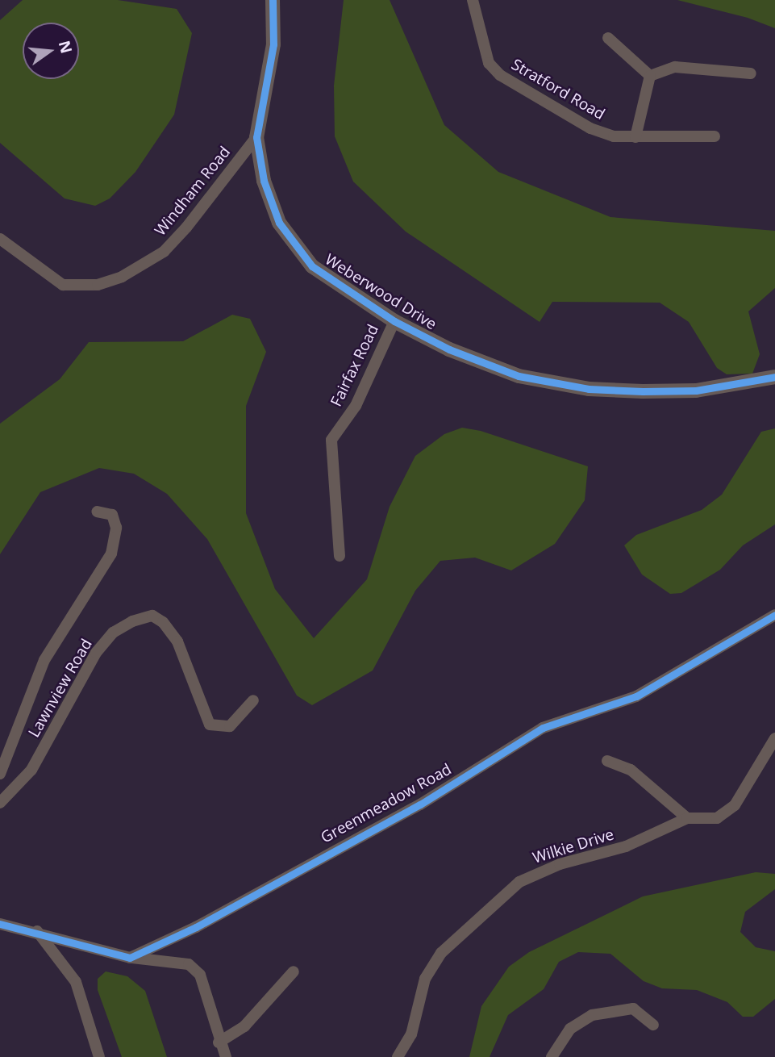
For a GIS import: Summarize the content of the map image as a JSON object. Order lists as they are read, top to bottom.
{
  "streets": {
    "street": [
      "Stratford Road",
      "Windham Road",
      "Weberwood Drive",
      "Fairfax Road",
      "Lawnview Road",
      "Greenmeadow Road",
      "Wilkie Drive"
    ]
  },
  "crossings": [
    ["Windham Road", "Weberwood Drive"],
    ["Weberwood Drive", "Fairfax Road"]
  ],
  "north": "right"
}
